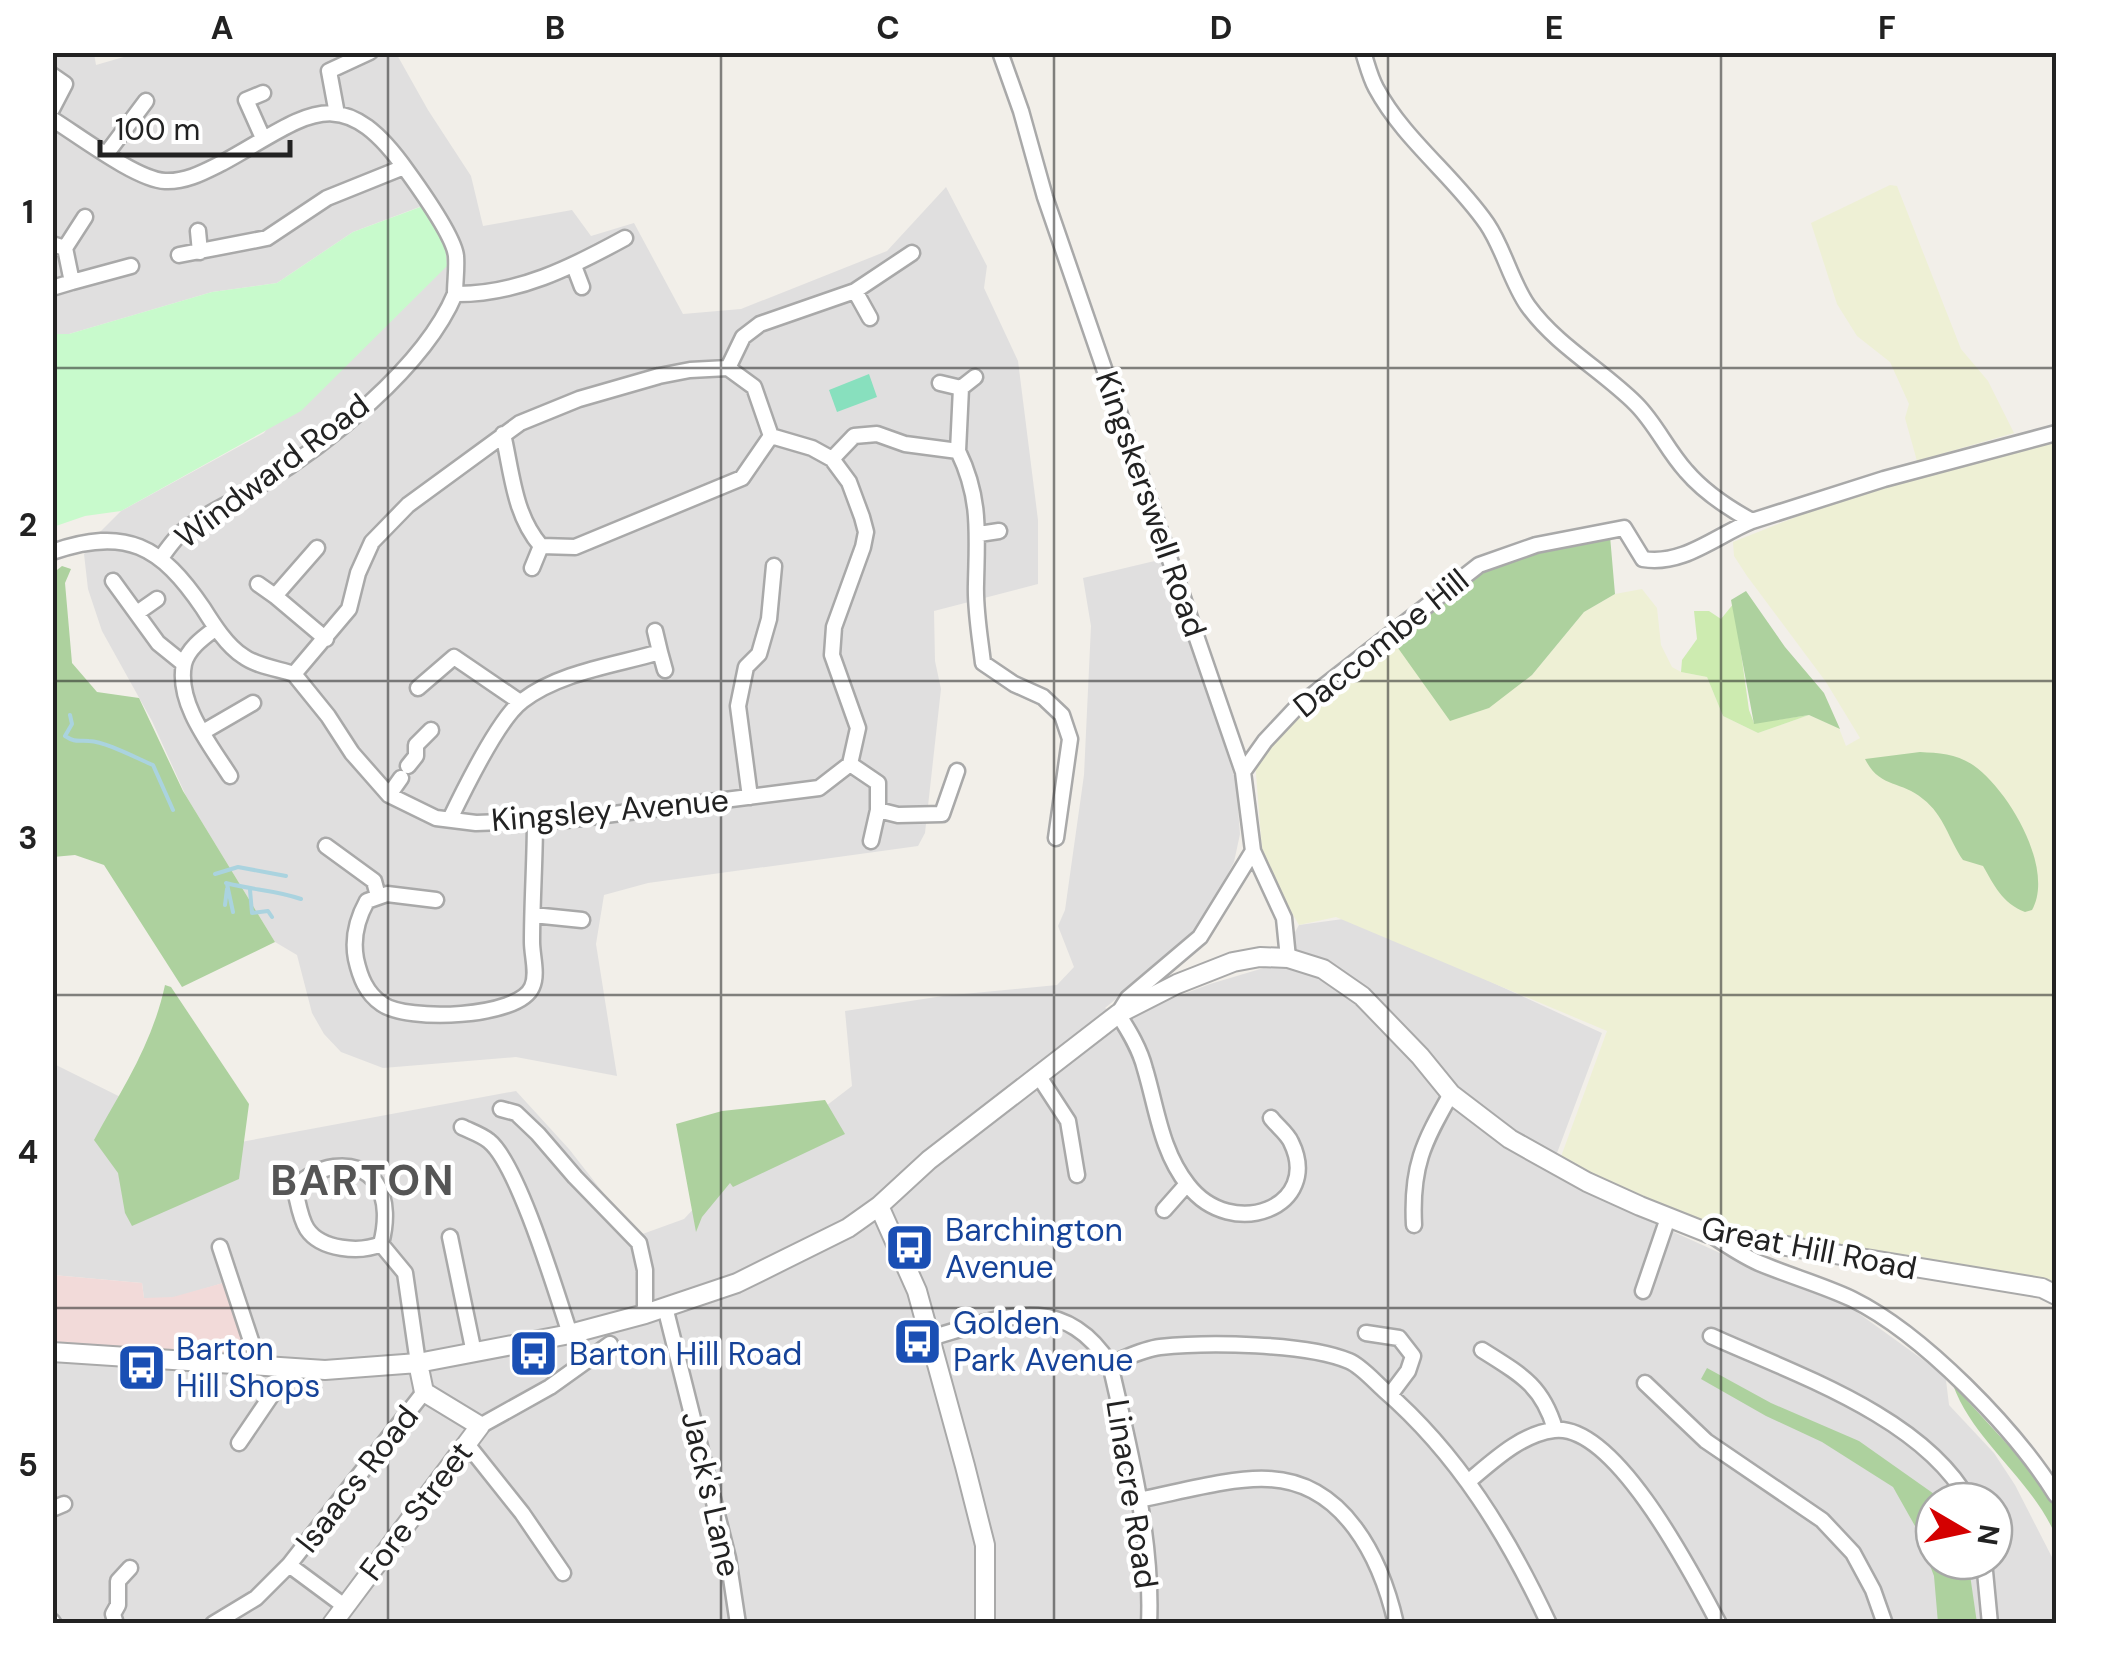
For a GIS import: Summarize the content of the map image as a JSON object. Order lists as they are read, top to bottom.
{
  "streets": {
    "street": [
      "Windward Road",
      "Kingskerswell Road",
      "Daccombe Hill",
      "Kingsley Avenue",
      "Great Hill Road",
      "Isaacs Road",
      "Jack's Lane",
      "Linacre Road",
      "Fore Street"
    ]
  },
  "crossings": [
    ["Kingskerswell Road", "Daccombe Hill"],
    ["Kingskerswell Road", "Great Hill Road"],
    ["Isaacs Road", "Fore Street"]
  ],
  "districts": ["BARTON"],
  "places": {
    "bus stop": [
      "Barchington Avenue",
      "Golden Park Avenue",
      "Barton Hill Road",
      "Barton Hill Shops"
    ]
  },
  "scale_bar": "100 m",
  "north": "right",
  "grid": {
    "columns": [
      "A",
      "B",
      "C",
      "D",
      "E",
      "F"
    ],
    "rows": [
      "1",
      "2",
      "3",
      "4",
      "5"
    ]
  }
}
